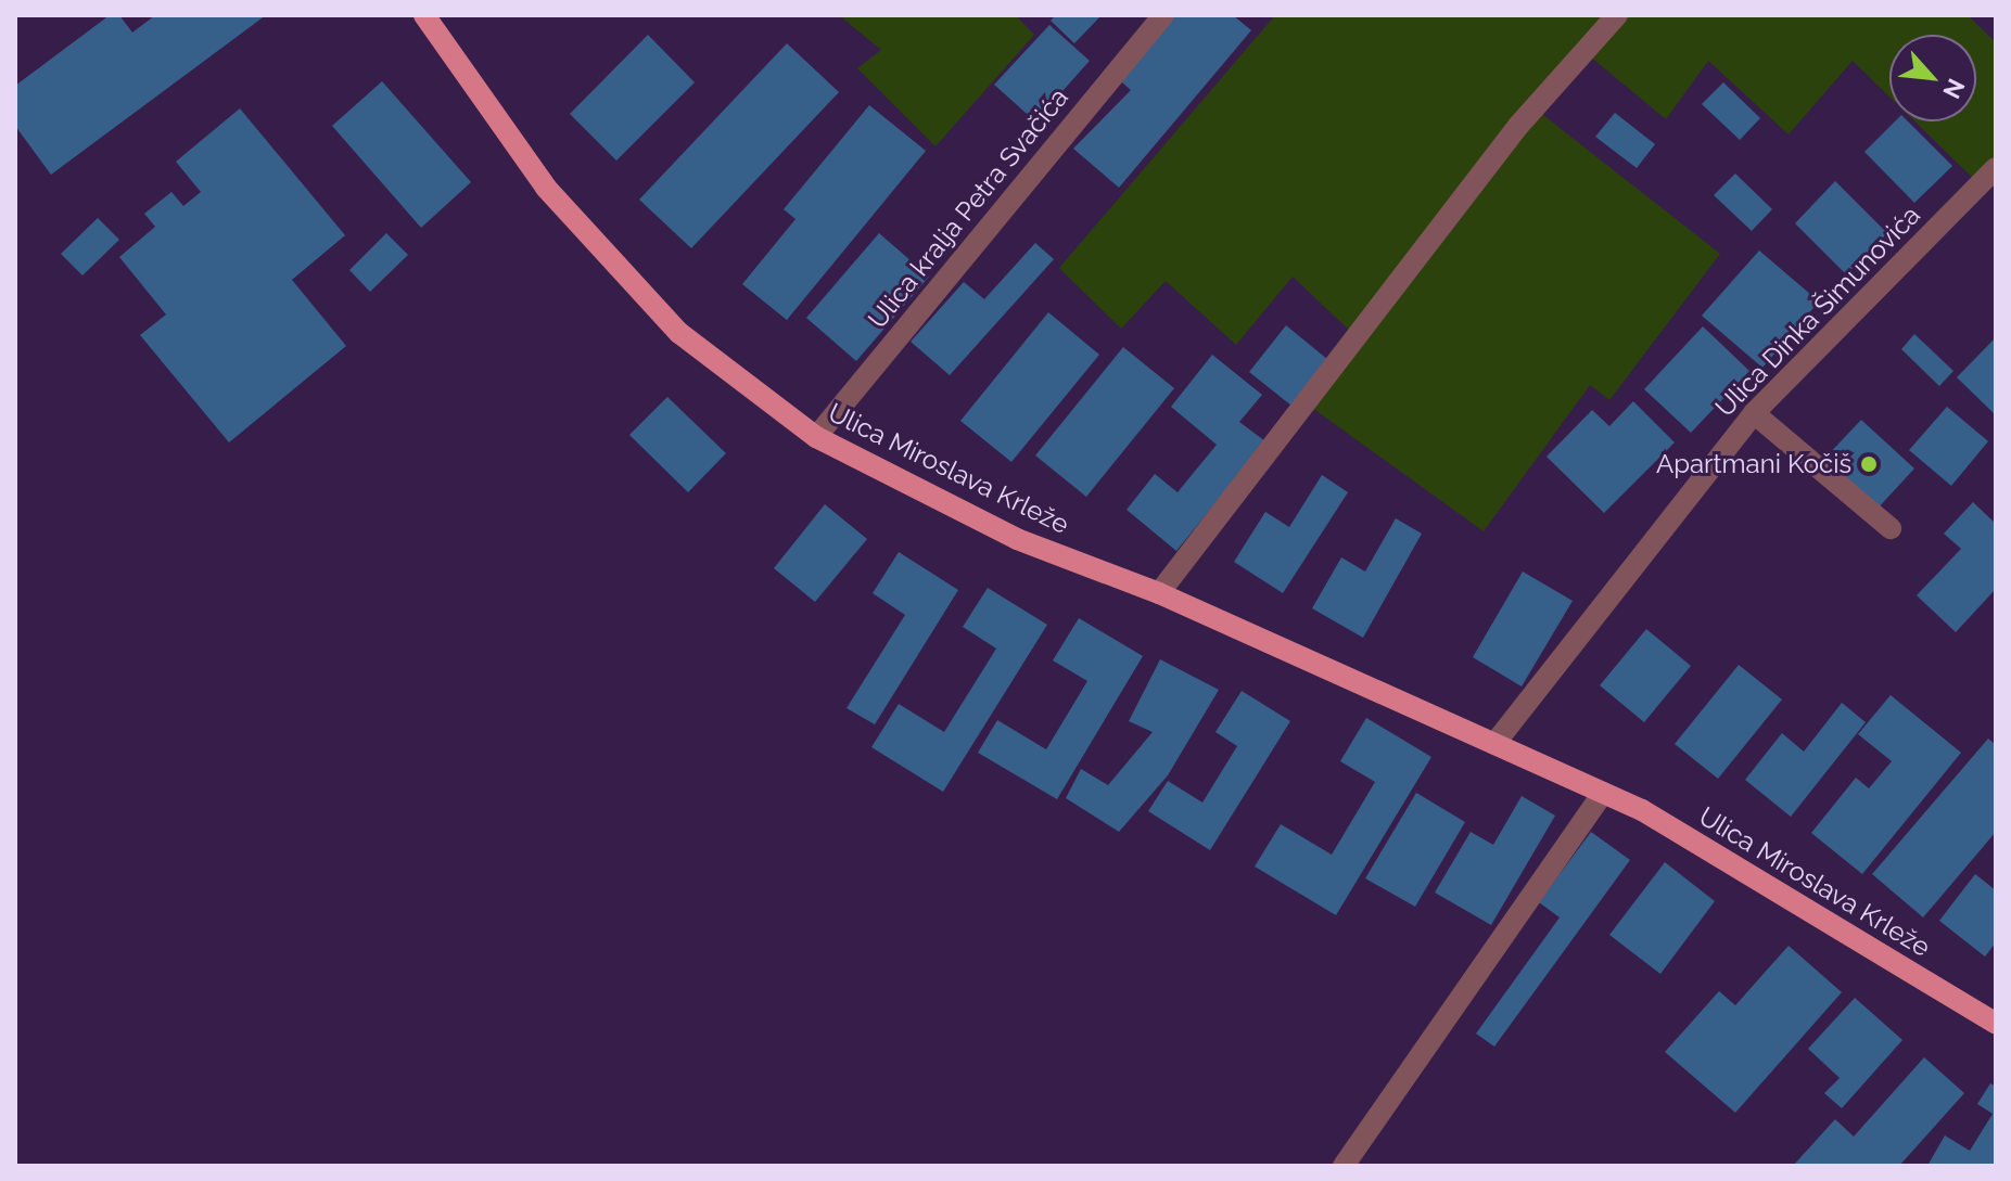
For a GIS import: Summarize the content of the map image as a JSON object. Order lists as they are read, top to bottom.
{
  "streets": {
    "main road": ["Ulica Miroslava Krleže"],
    "street": ["Ulica kralja Petra Svačića", "Ulica Dinka Šimunovića"]
  },
  "crossings": [
    ["Ulica kralja Petra Svačića", "Ulica Miroslava Krleže"],
    ["Ulica Dinka Šimunovića", "Ulica Miroslava Krleže"]
  ],
  "places": ["Apartmani Kočiš"],
  "north": "bottom right"
}
